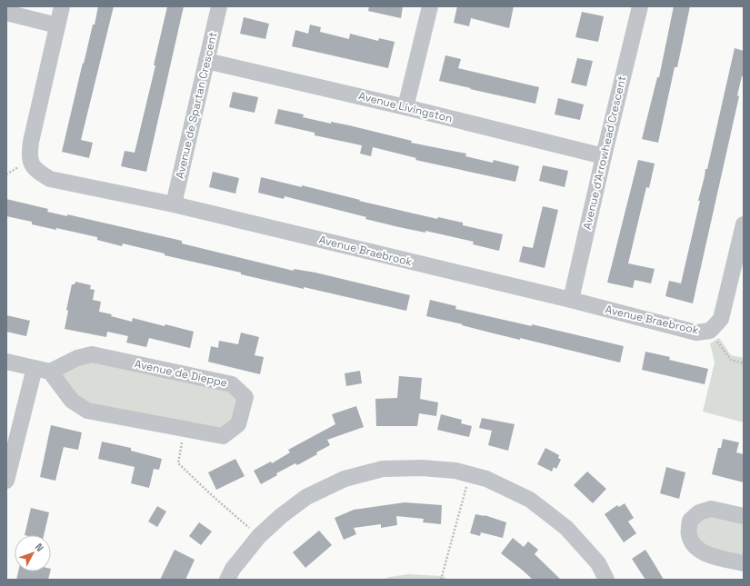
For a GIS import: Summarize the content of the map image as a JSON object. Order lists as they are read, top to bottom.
{
  "streets": {
    "street": [
      "Avenue de Spartan Crescent",
      "Avenue Livingston",
      "Avenue d'Arrowhead Crescent",
      "Avenue Braebrook",
      "Avenue de Dieppe"
    ]
  },
  "crossings": [
    ["Avenue de Spartan Crescent", "Avenue Livingston"],
    ["Avenue de Spartan Crescent", "Avenue Braebrook"],
    ["Avenue Livingston", "Avenue d'Arrowhead Crescent"],
    ["Avenue d'Arrowhead Crescent", "Avenue Braebrook"]
  ],
  "north": "top right"
}
